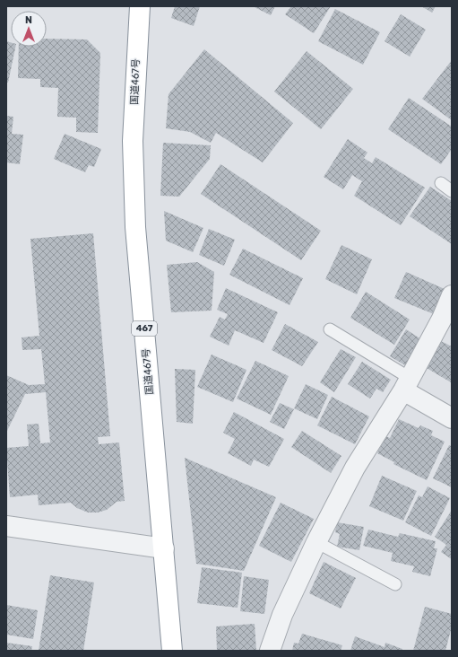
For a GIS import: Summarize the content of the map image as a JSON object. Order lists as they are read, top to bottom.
{
  "streets": {
    "highway": ["国道467号", "467"]
  },
  "north": "top"
}
